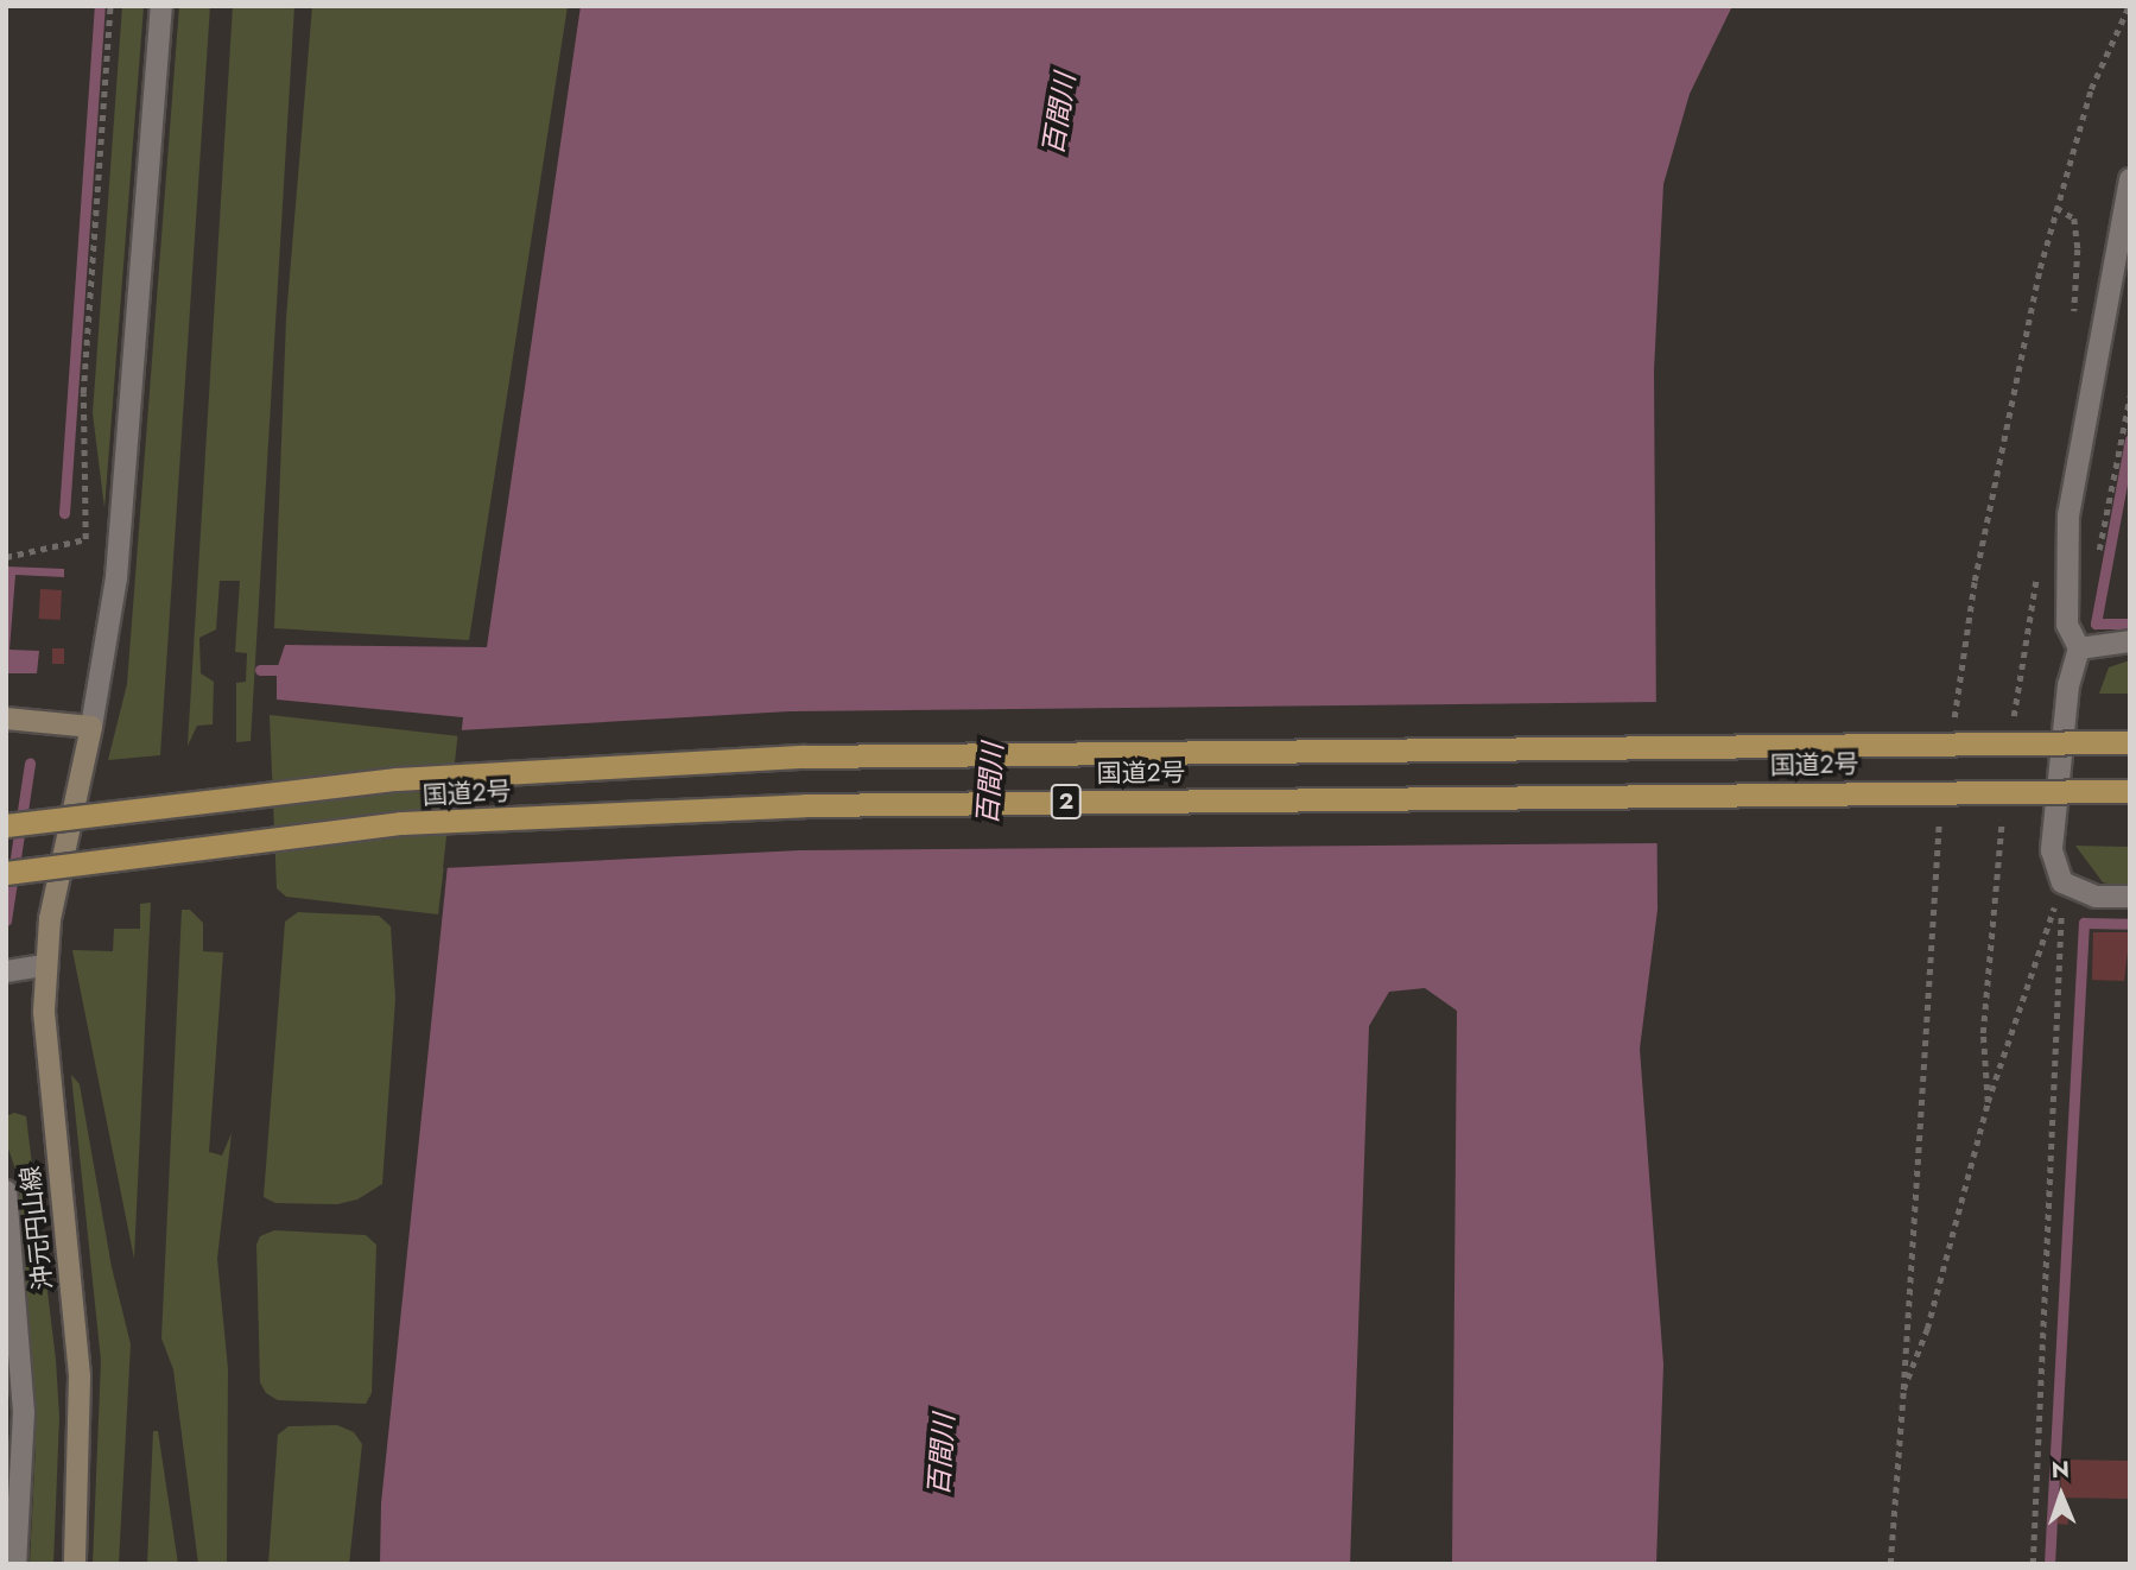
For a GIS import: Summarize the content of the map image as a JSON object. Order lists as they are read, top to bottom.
{
  "streets": {
    "highway": ["国道2号", "2"],
    "main road": ["沖元円山線"]
  },
  "water": ["百間川"],
  "north": "top"
}
